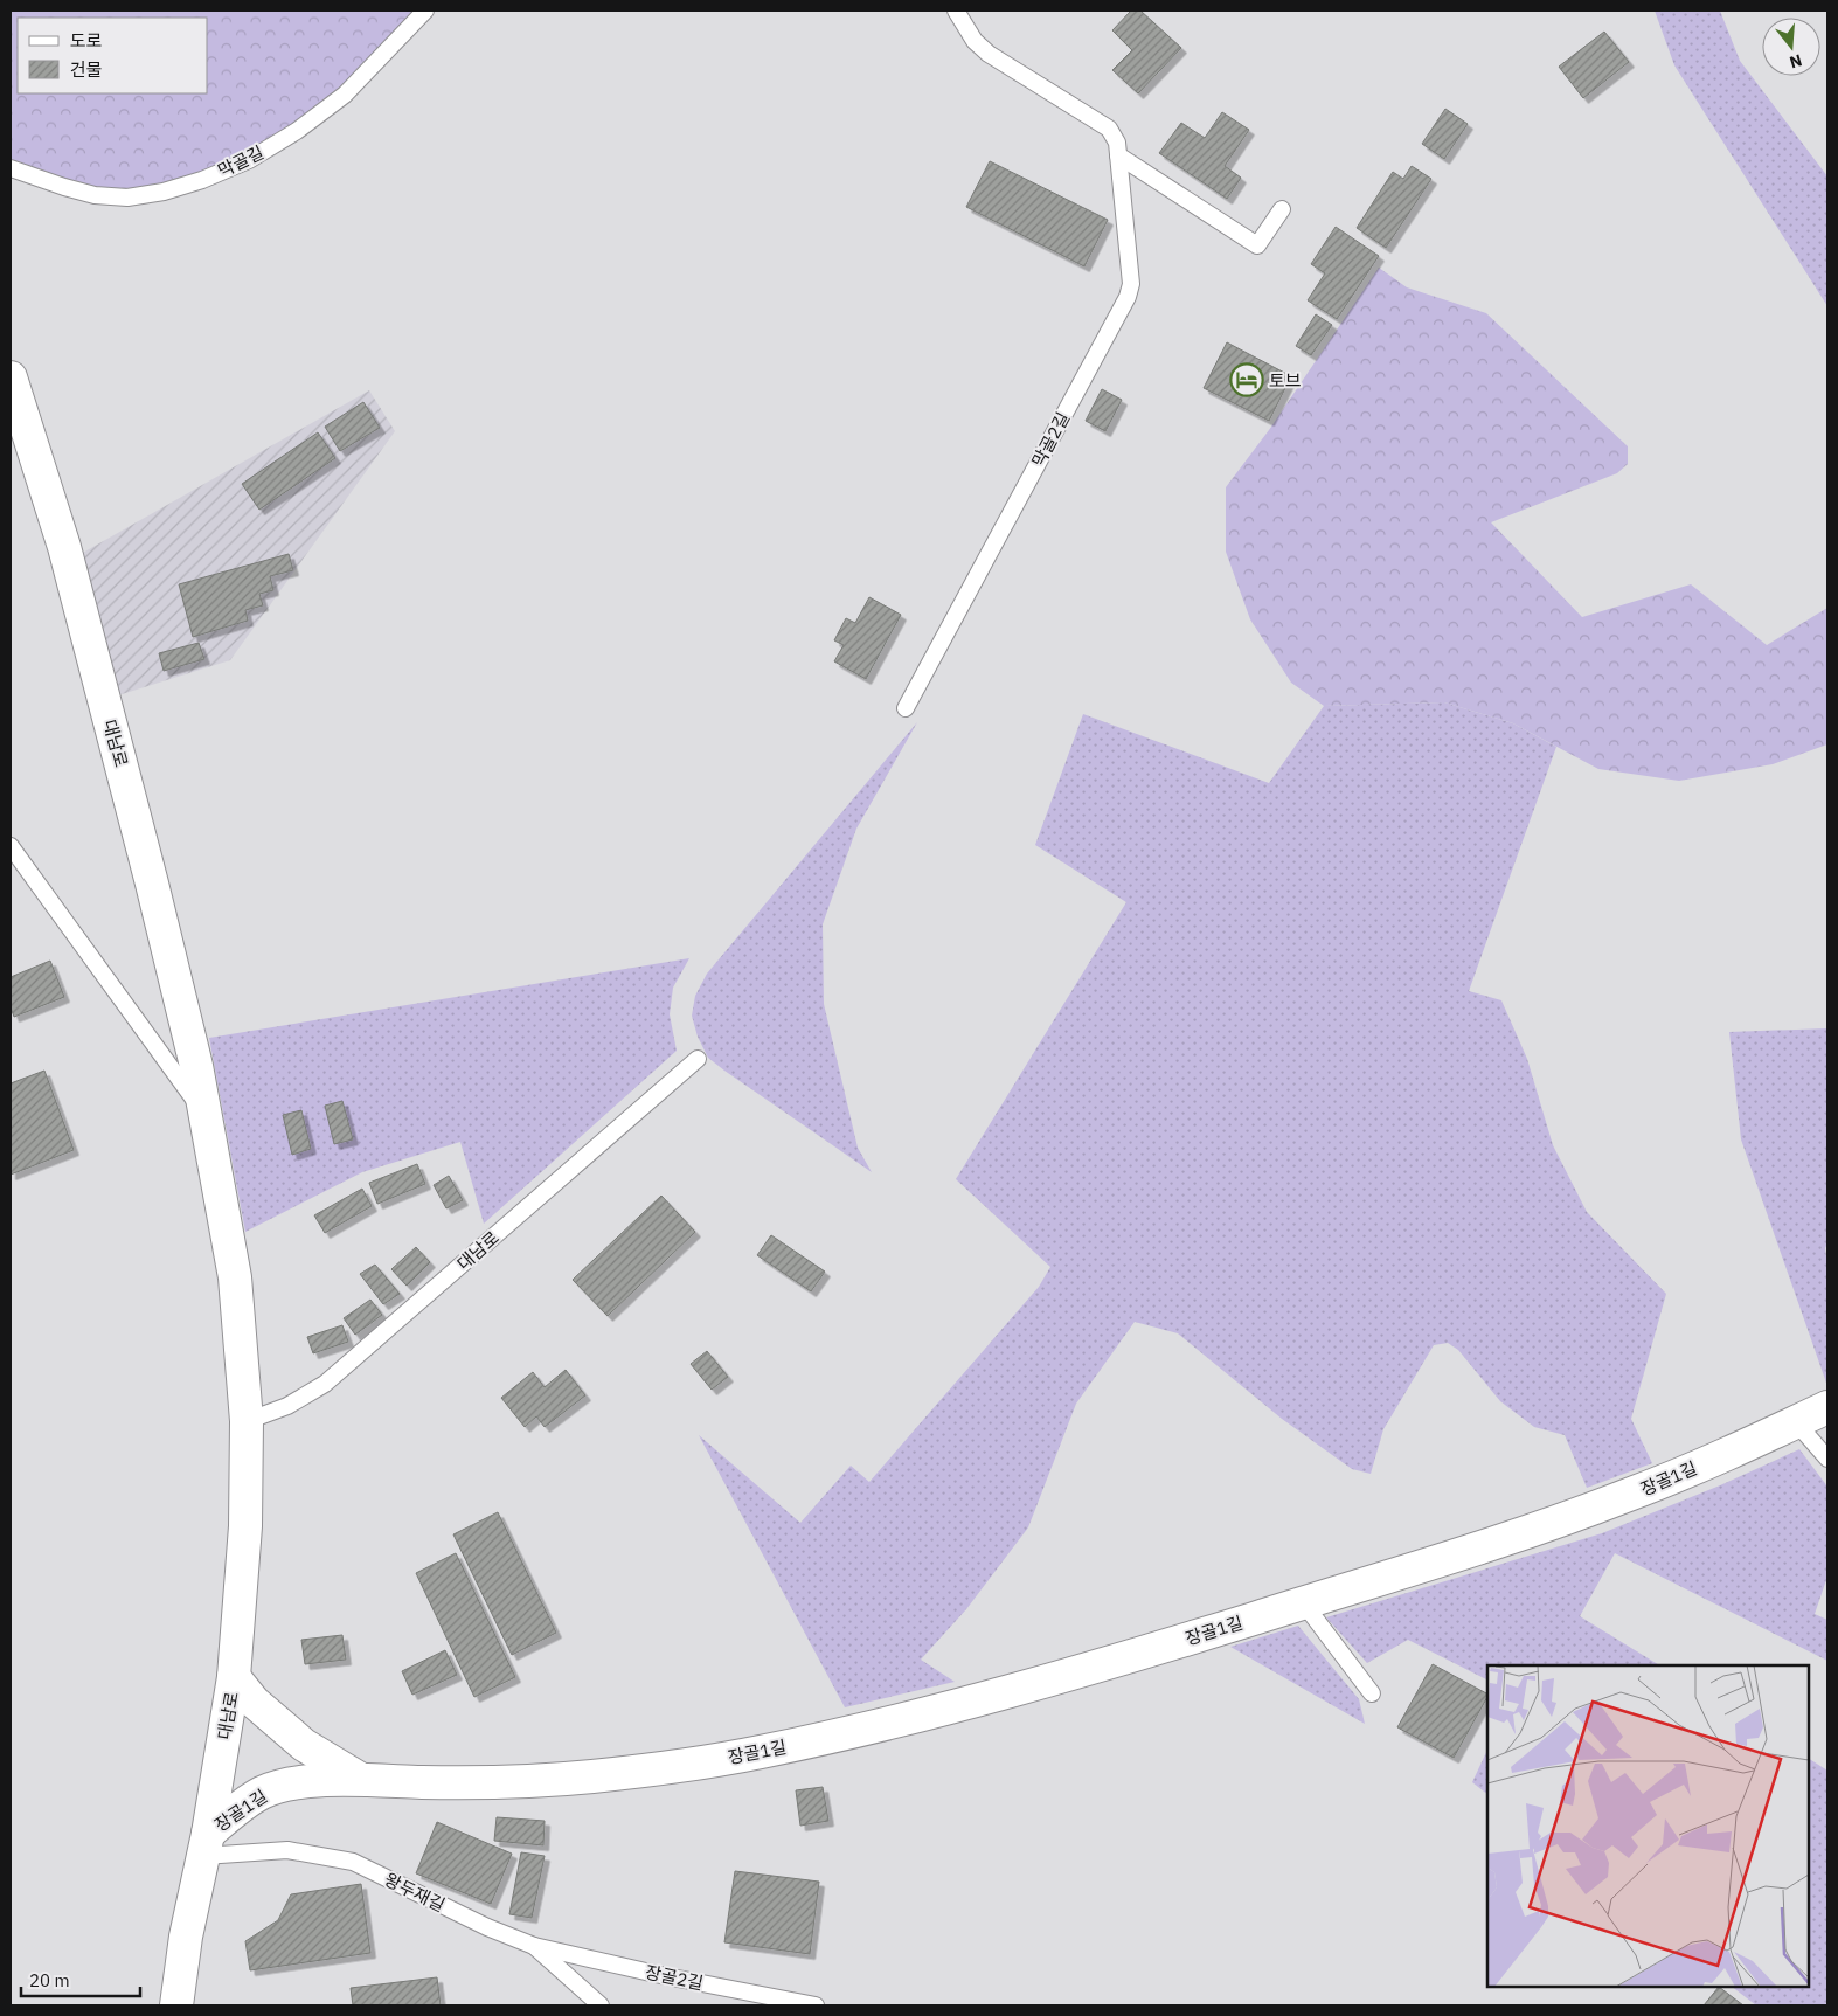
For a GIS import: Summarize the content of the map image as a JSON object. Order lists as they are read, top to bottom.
{
  "streets": {
    "street": ["대남로", "장골1길"],
    "lane": [
      "막골길",
      "막골2길",
      "왕두재길",
      "장골2길"
    ]
  },
  "crossings": [
    ["대남로", "장골1길"],
    ["대남로", "왕두재길"],
    ["장골1길", "왕두재길"],
    ["왕두재길", "장골2길"]
  ],
  "places": {
    "hotel": ["토브"]
  },
  "legend": ["도로", "건물"],
  "scale_bar": "20 m",
  "north": "bottom"
}
